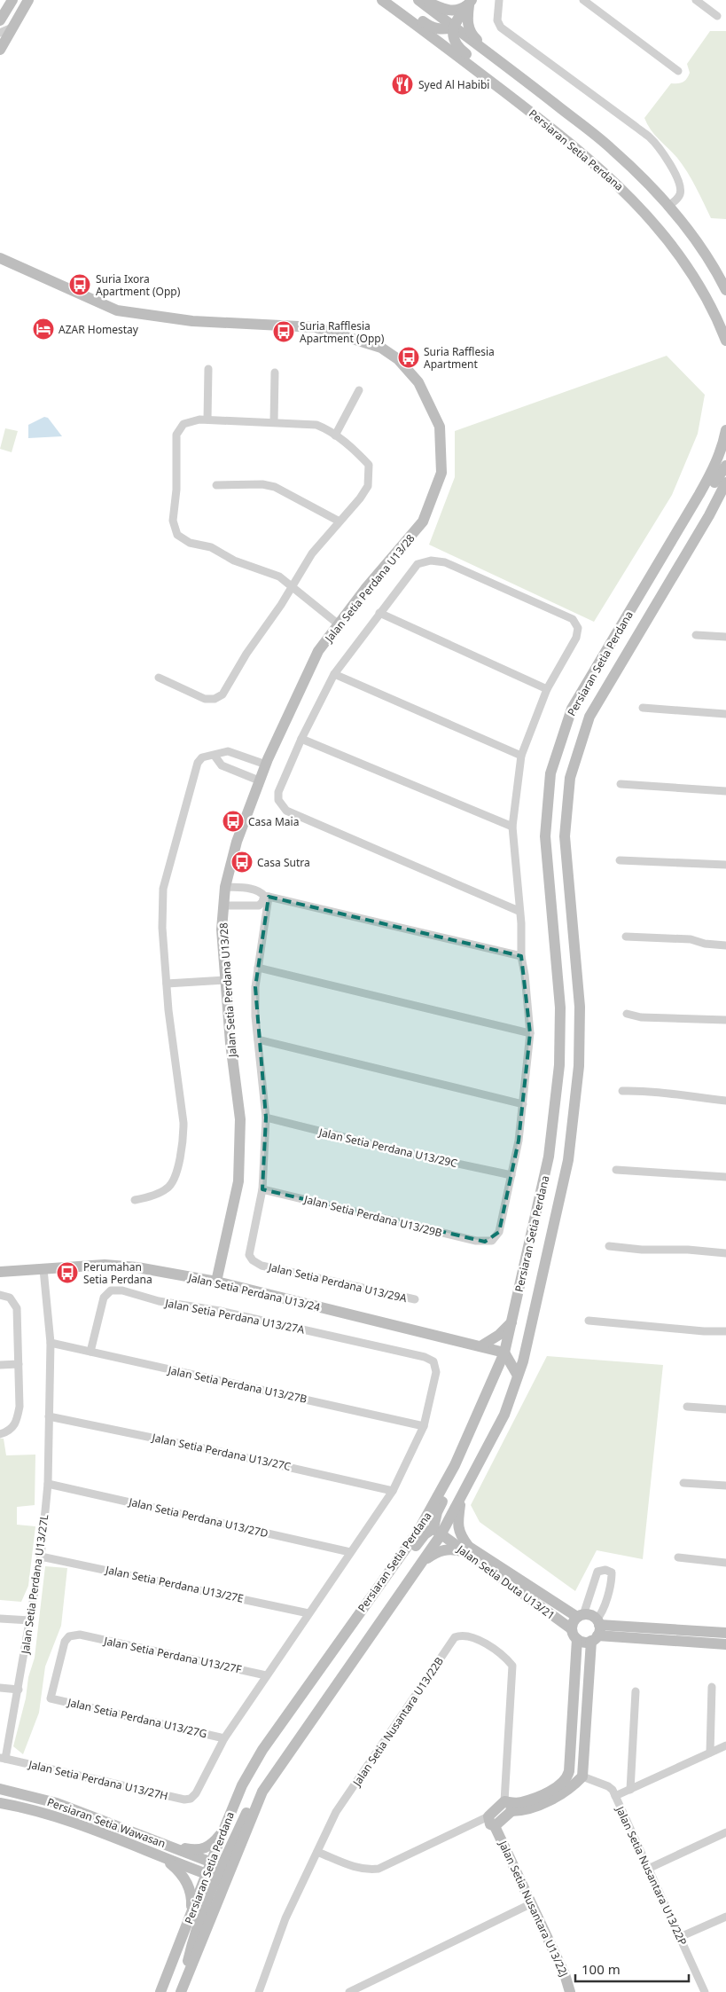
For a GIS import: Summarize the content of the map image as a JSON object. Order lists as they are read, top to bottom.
{
  "streets": {
    "main road": [
      "Persiaran Setia Perdana",
      "Jalan Setia Perdana U13/28",
      "Jalan Setia Perdana U13/24",
      "Jalan Setia Duta U13/21",
      "Persiaran Setia Wawasan",
      "Jalan Setia Nusantara U13/22J"
    ],
    "street": [
      "Jalan Setia Perdana U13/29C",
      "Jalan Setia Perdana U13/29B",
      "Jalan Setia Perdana U13/29A",
      "Jalan Setia Perdana U13/27A",
      "Jalan Setia Perdana U13/27B",
      "Jalan Setia Perdana U13/27C",
      "Jalan Setia Perdana U13/27D",
      "Jalan Setia Perdana U13/27L",
      "Jalan Setia Perdana U13/27E",
      "Jalan Setia Perdana U13/27F",
      "Jalan Setia Perdana U13/27G",
      "Jalan Setia Nusantara U13/22B",
      "Jalan Setia Perdana U13/27H",
      "Jalan Setia Nusantara U13/22P"
    ]
  },
  "crossings": [
    ["Persiaran Setia Perdana", "Jalan Setia Perdana U13/24"],
    ["Persiaran Setia Perdana", "Jalan Setia Duta U13/21"],
    ["Persiaran Setia Perdana", "Persiaran Setia Wawasan"],
    ["Jalan Setia Perdana U13/28", "Jalan Setia Perdana U13/24"],
    ["Jalan Setia Perdana U13/29C", "Jalan Setia Perdana U13/29B"],
    ["Jalan Setia Perdana U13/29B", "Jalan Setia Perdana U13/29A"],
    ["Jalan Setia Perdana U13/24", "Jalan Setia Perdana U13/27L"],
    ["Jalan Setia Perdana U13/27A", "Jalan Setia Perdana U13/27B"],
    ["Jalan Setia Perdana U13/27B", "Jalan Setia Perdana U13/27L"],
    ["Jalan Setia Perdana U13/27C", "Jalan Setia Perdana U13/27L"],
    ["Jalan Setia Perdana U13/27D", "Jalan Setia Perdana U13/27L"],
    ["Jalan Setia Perdana U13/27L", "Jalan Setia Perdana U13/27E"],
    ["Jalan Setia Perdana U13/27L", "Jalan Setia Perdana U13/27H"],
    ["Jalan Setia Perdana U13/27F", "Jalan Setia Perdana U13/27G"],
    ["Jalan Setia Perdana U13/27G", "Jalan Setia Perdana U13/27H"]
  ],
  "places": {
    "restaurant": ["Syed Al Habibi"],
    "bus stop": [
      "Suria Ixora Apartment (Opp)",
      "Suria Rafflesia Apartment (Opp)",
      "Suria Rafflesia Apartment",
      "Casa Maia",
      "Casa Sutra",
      "Perumahan Setia Perdana"
    ],
    "hotel": ["AZAR Homestay"]
  },
  "scale_bar": "100 m"
}
